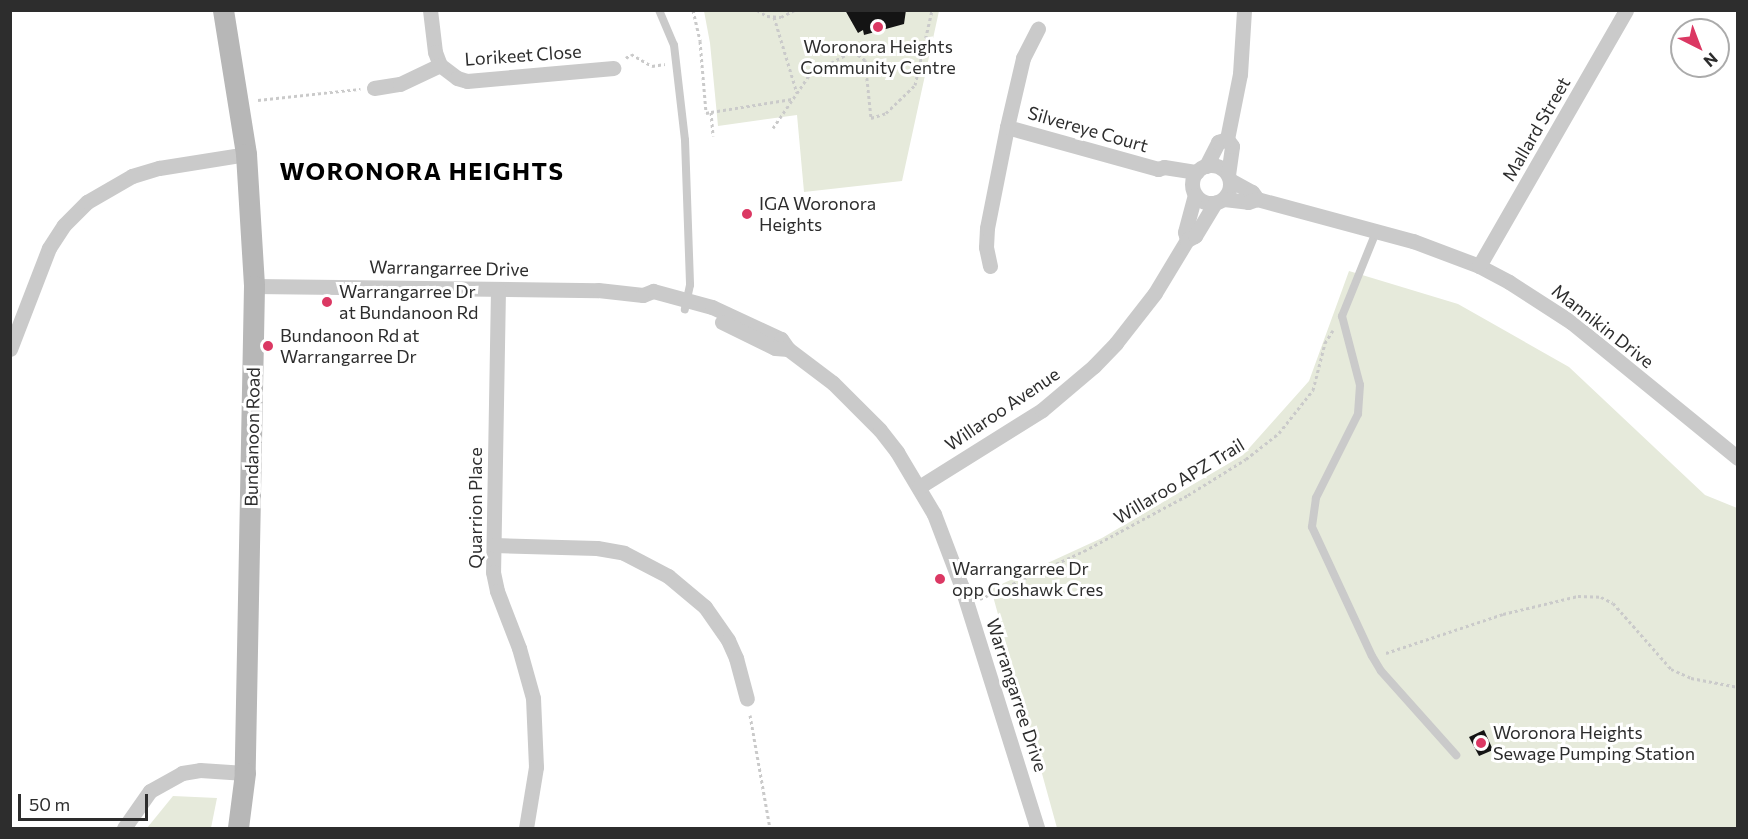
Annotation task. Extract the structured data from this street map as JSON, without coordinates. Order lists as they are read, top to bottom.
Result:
{
  "streets": {
    "street": [
      "Lorikeet Close",
      "Silvereye Court",
      "Mallard Street",
      "Warrangarree Drive",
      "Mannikin Drive",
      "Willaroo Avenue",
      "Bundanoon Road",
      "Quarrion Place"
    ],
    "path": ["Willaroo APZ Trail"]
  },
  "crossings": [
    ["Silvereye Court", "Mannikin Drive"],
    ["Silvereye Court", "Willaroo Avenue"],
    ["Mallard Street", "Mannikin Drive"],
    ["Warrangarree Drive", "Willaroo Avenue"],
    ["Warrangarree Drive", "Bundanoon Road"],
    ["Warrangarree Drive", "Willaroo APZ Trail"],
    ["Warrangarree Drive", "Quarrion Place"],
    ["Mannikin Drive", "Willaroo Avenue"]
  ],
  "districts": ["WORONORA HEIGHTS"],
  "places": [
    "Woronora Heights Community Centre",
    "IGA Woronora Heights",
    "Warrangarree Dr at Bundanoon Rd",
    "Bundanoon Rd at Warrangarree Dr",
    "Warrangarree Dr opp Goshawk Cres",
    "Woronora Heights Sewage Pumping Station"
  ],
  "scale_bar": "50 m",
  "north": "bottom right"
}
